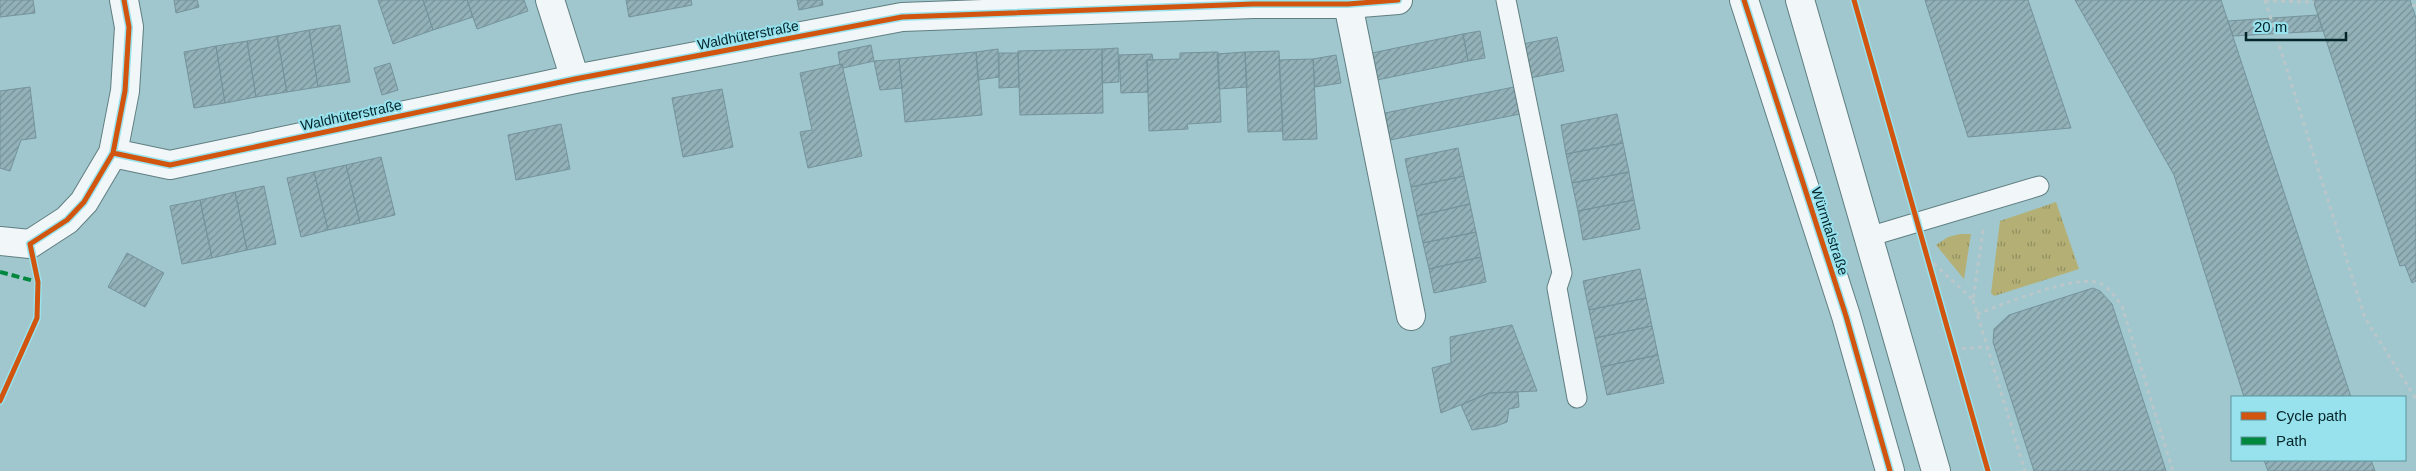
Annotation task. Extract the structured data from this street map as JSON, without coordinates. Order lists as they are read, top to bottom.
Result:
{
  "streets": {
    "street": ["Waldhüterstraße", "Würmtalstraße"]
  },
  "legend": ["Cycle path", "Path"],
  "scale_bar": "20 m"
}
